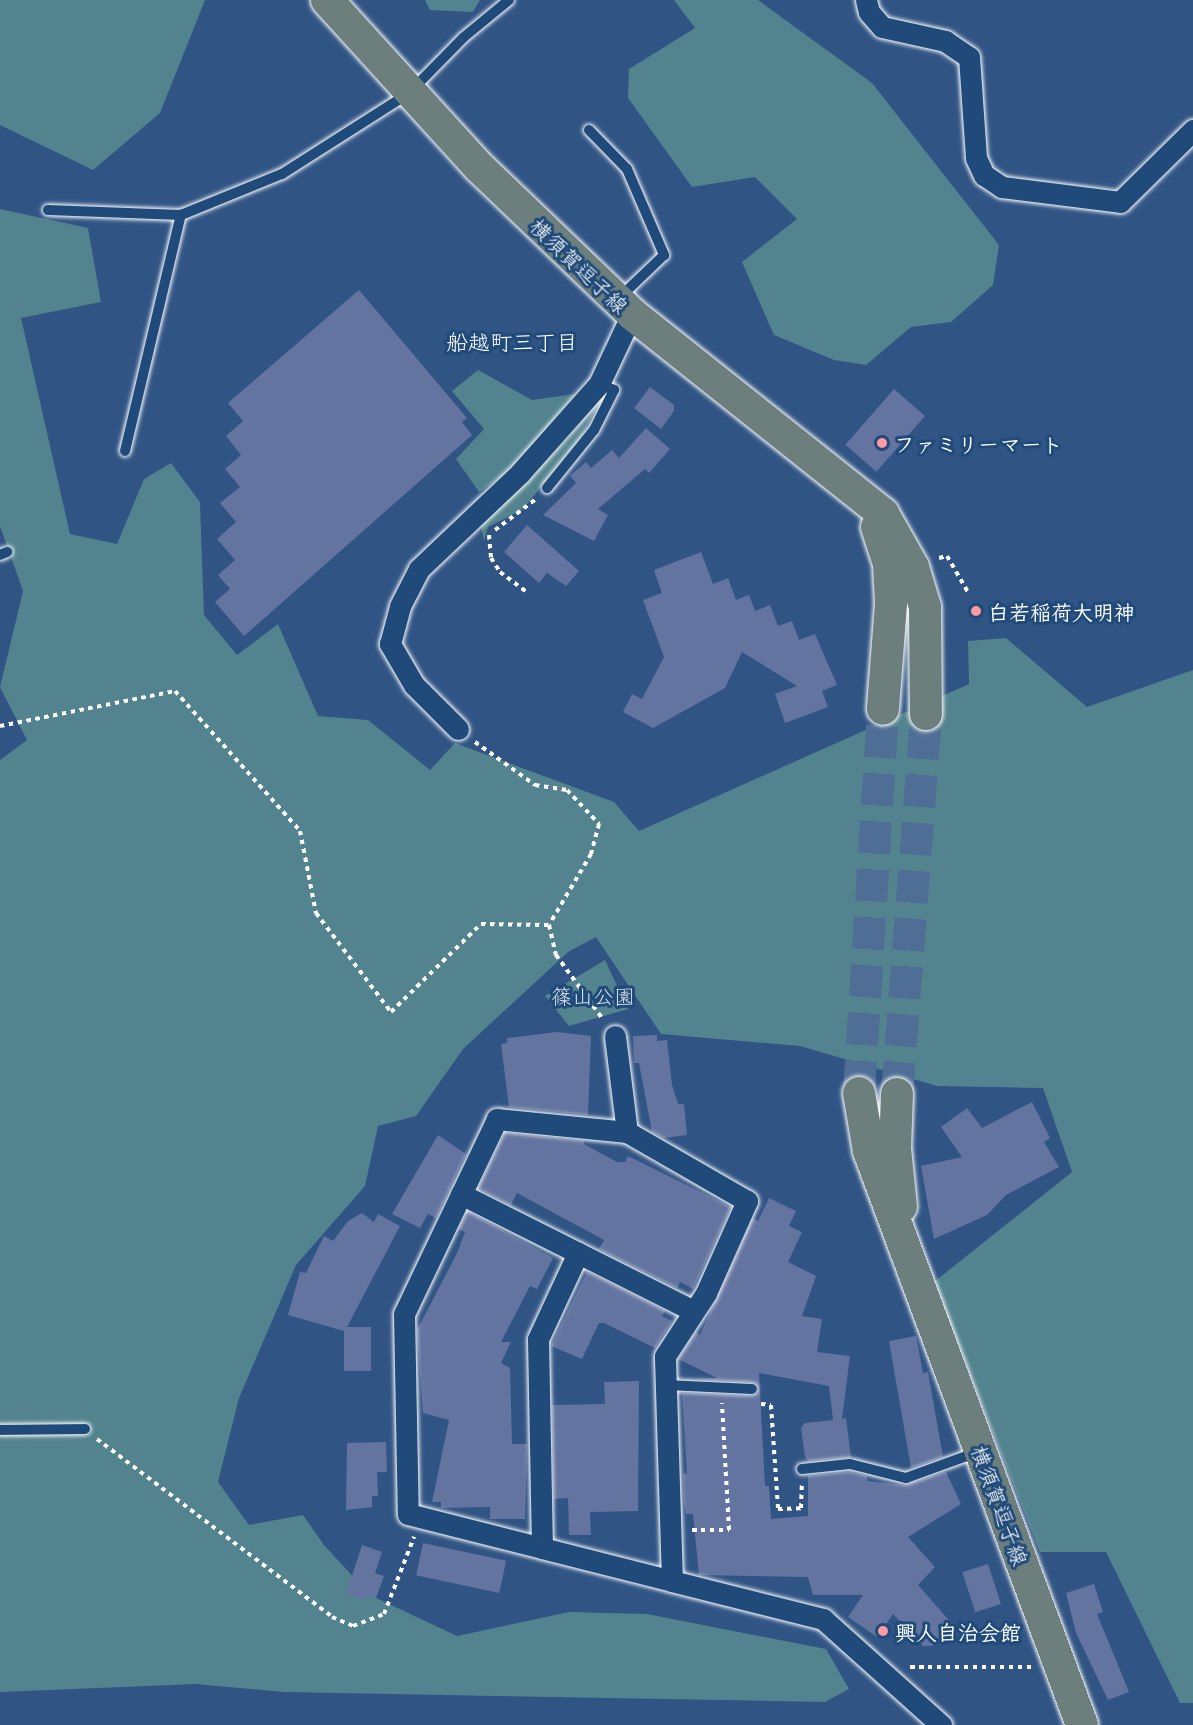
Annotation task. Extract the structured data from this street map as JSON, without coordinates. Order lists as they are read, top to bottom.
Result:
{
  "streets": {
    "main road": ["横須賀逗子線"]
  },
  "districts": ["船越町三丁目"],
  "parks": ["篠山公園"],
  "places": ["ファミリーマート", "白若稲荷大明神", "興人自治会館"]
}
